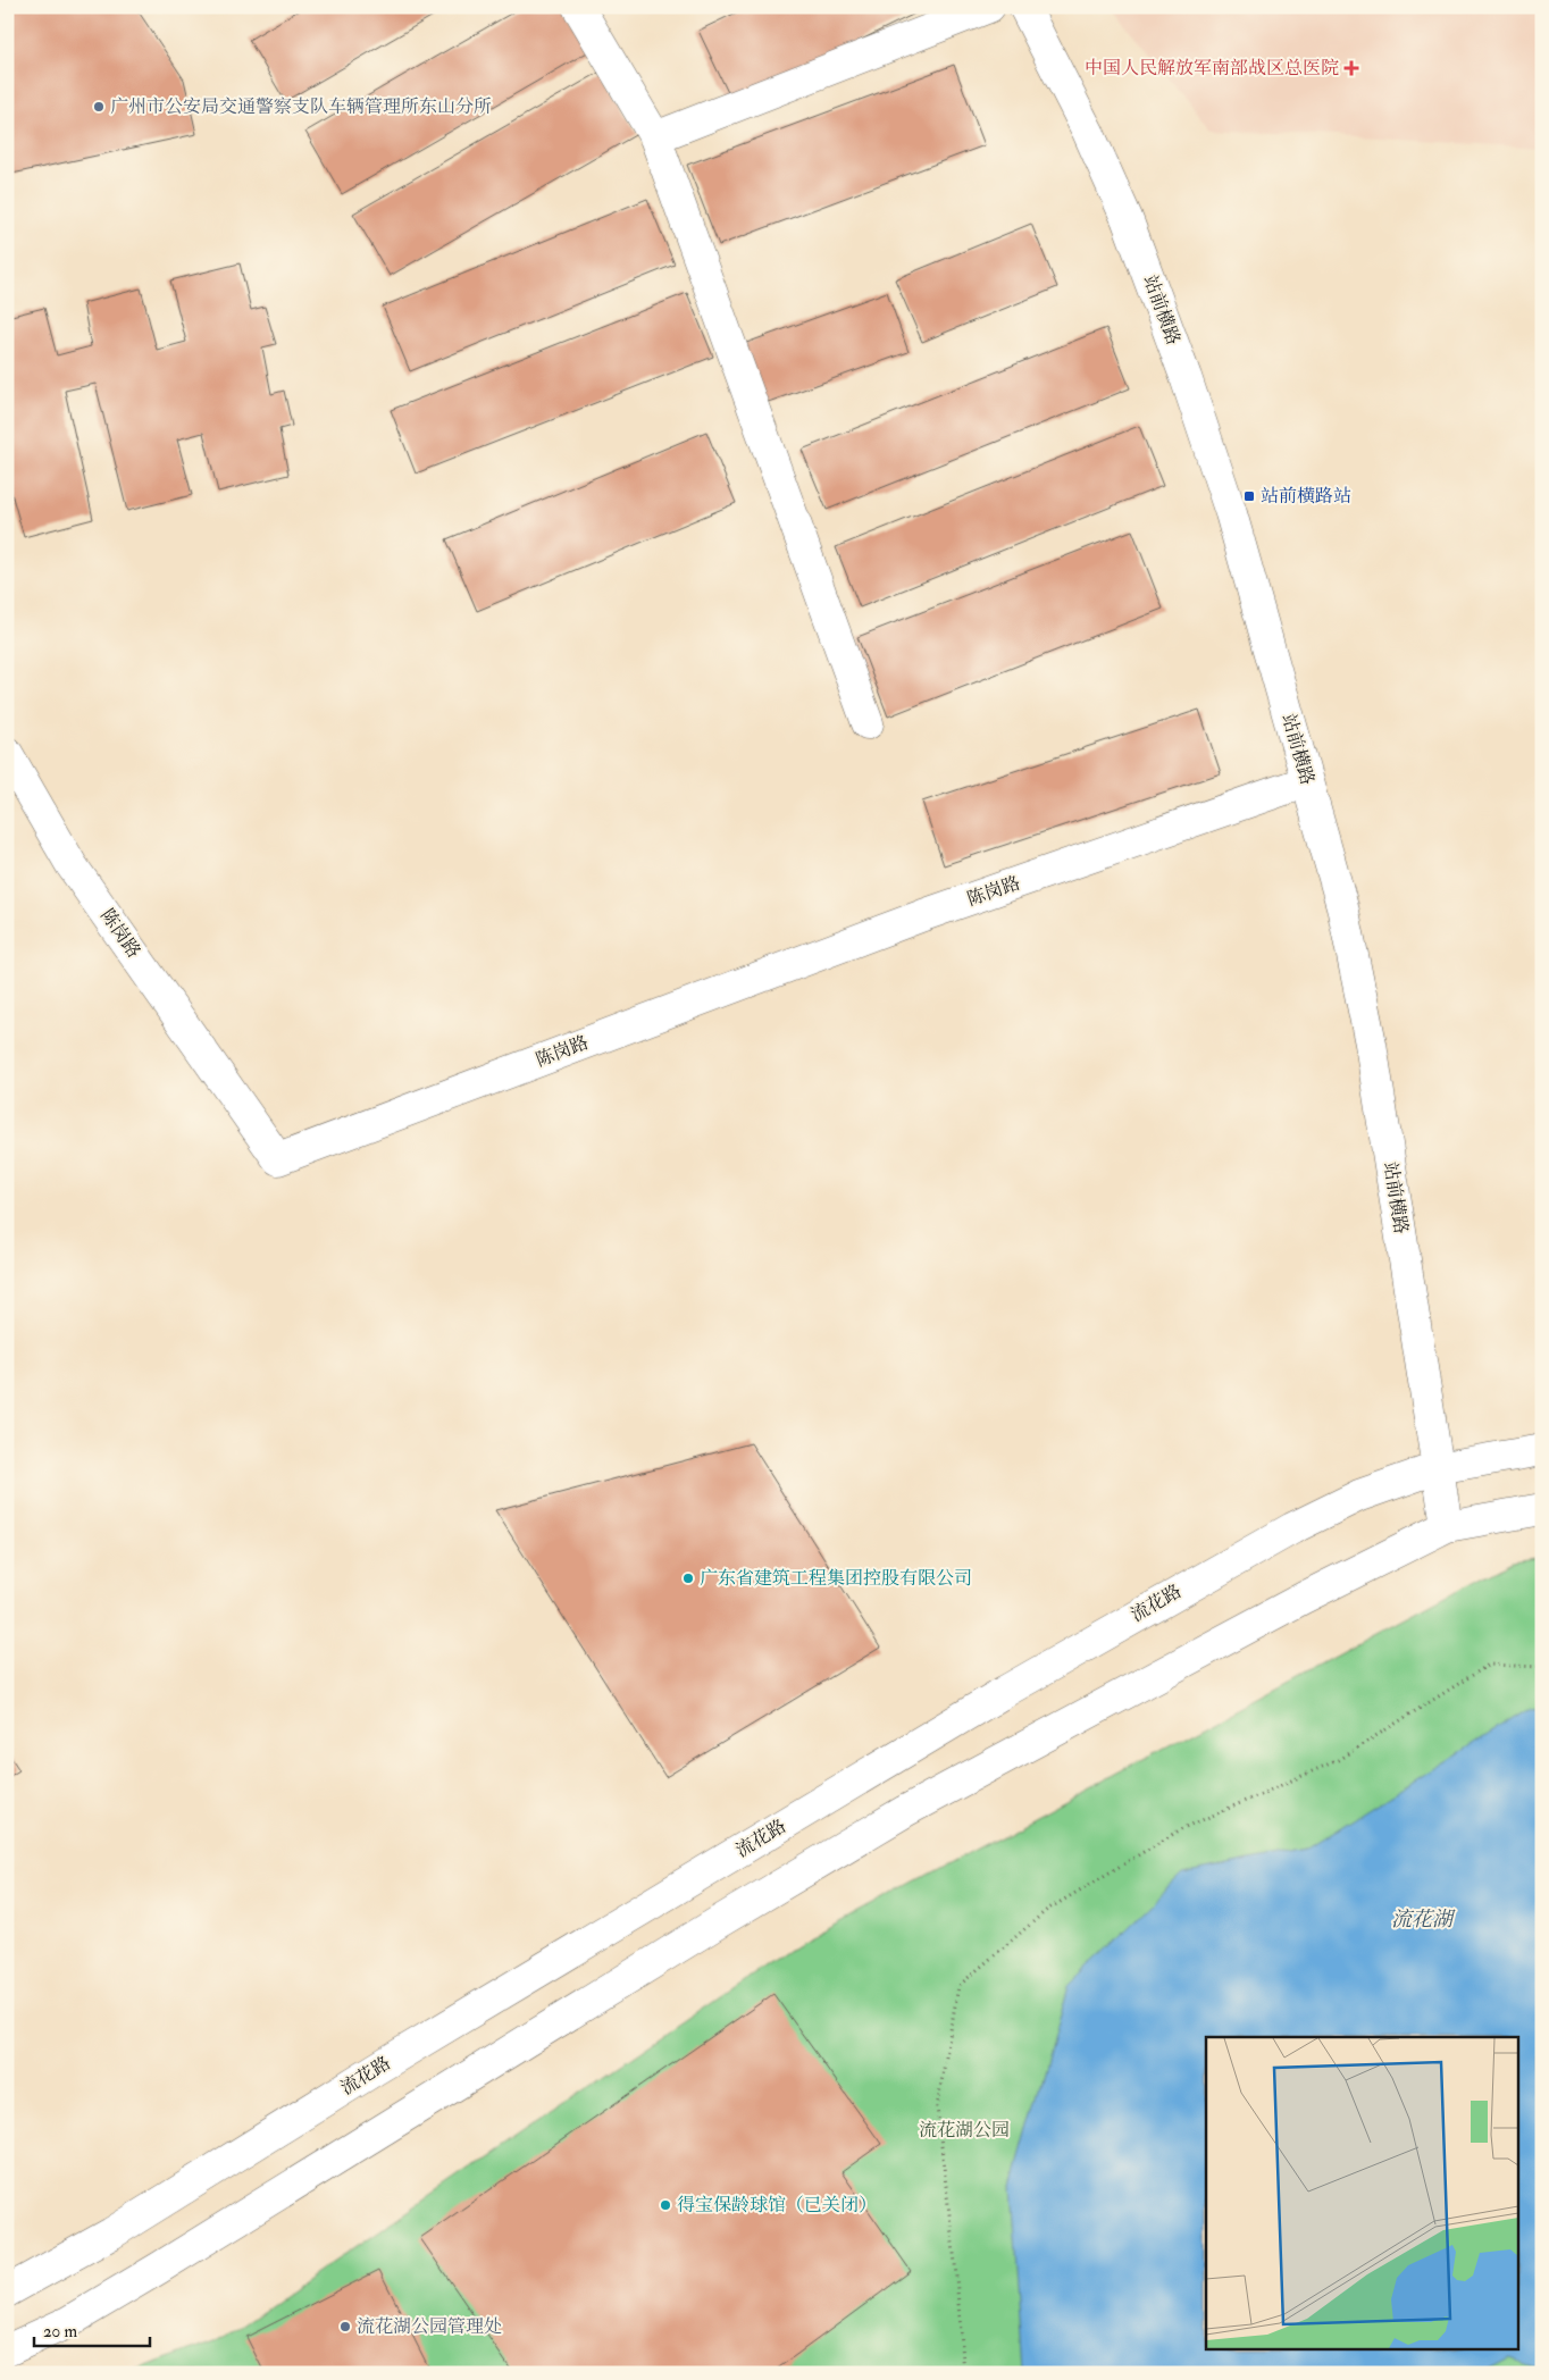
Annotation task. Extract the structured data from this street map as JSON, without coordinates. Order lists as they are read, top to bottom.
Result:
{
  "streets": {
    "street": ["站前横路", "陈岗路", "流花路"]
  },
  "crossings": [
    ["站前横路", "陈岗路"],
    ["站前横路", "流花路"]
  ],
  "water": ["流花湖"],
  "parks": ["流花湖公园"],
  "places": {
    "health": ["中国人民解放军南部战区总医院"],
    "other": [
      "广州市公安局交通警察支队车辆管理所东山分所",
      "广东省建筑工程集团控股有限公司",
      "得宝保龄球馆（已关闭）",
      "流花湖公园管理处"
    ],
    "transit": ["站前横路站"]
  },
  "scale_bar": "20 m"
}
